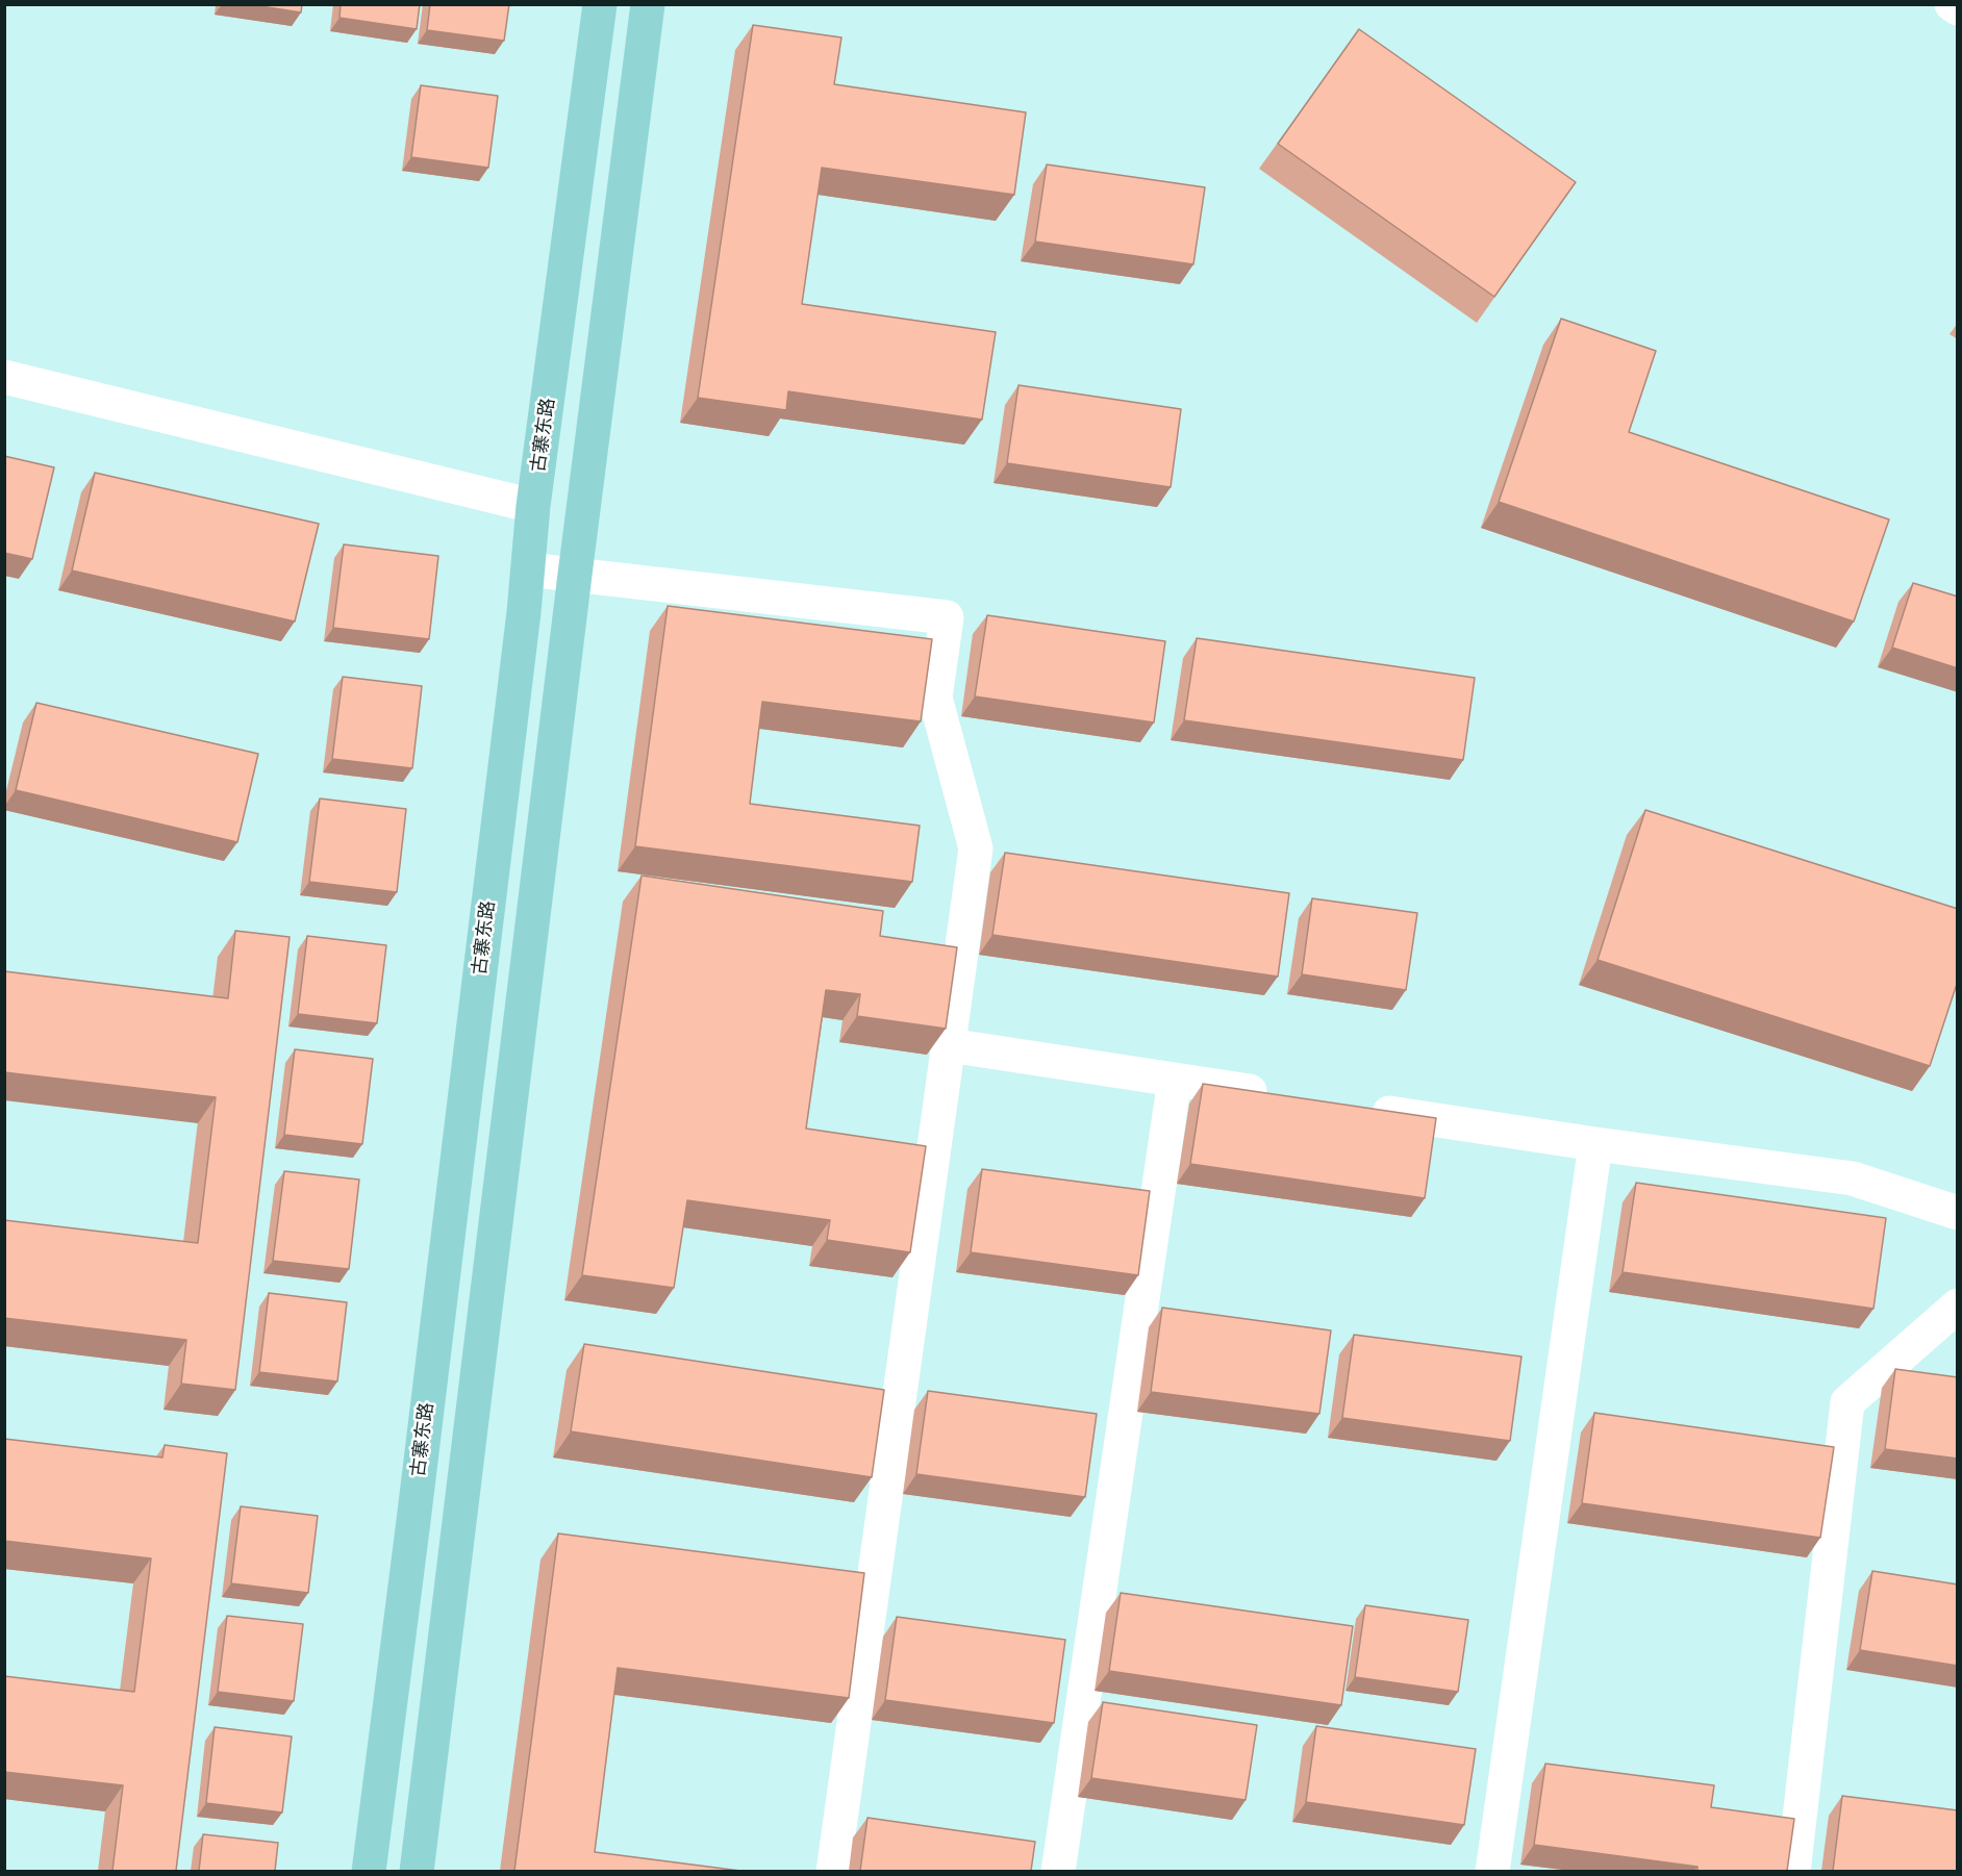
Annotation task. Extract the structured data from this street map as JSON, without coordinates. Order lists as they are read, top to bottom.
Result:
{
  "streets": {
    "main road": ["古寨东路"]
  }
}
